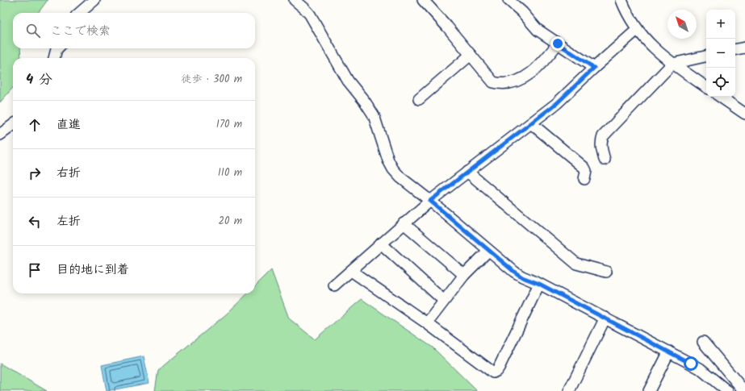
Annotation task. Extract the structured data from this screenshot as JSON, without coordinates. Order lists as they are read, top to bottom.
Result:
{
  "north": "top left",
  "page": {
    "map_buttons": ["+", "−"],
    "search": "ここで検索",
    "heading": ["4 分", "徒歩 · 300 m"],
    "list": [
      ["直進", "170 m"],
      ["右折", "110 m"],
      ["左折", "20 m"],
      "目的地に到着"
    ]
  }
}
